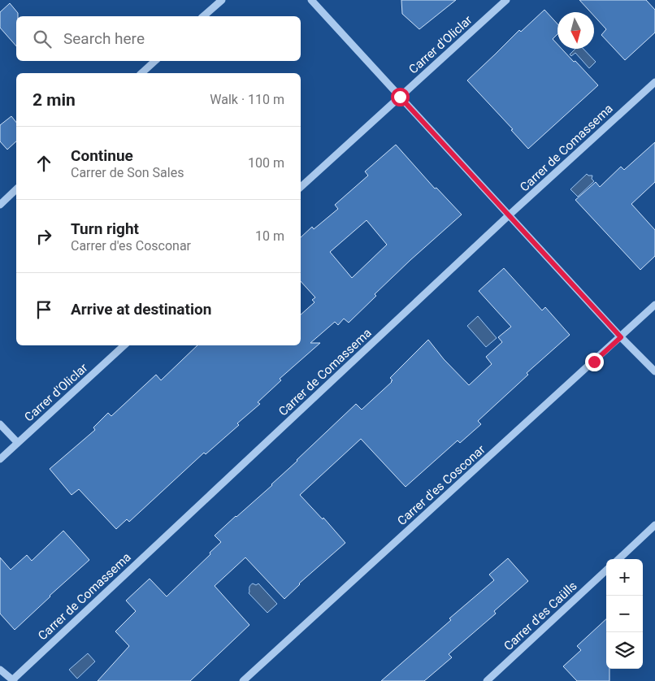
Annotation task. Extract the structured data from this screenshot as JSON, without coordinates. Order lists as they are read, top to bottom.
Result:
{
  "streets": {
    "street": [
      "Carrer d'Oliclar",
      "Carrer de Comassema",
      "Carrer d'es Cosconar",
      "Carrer d'es Caülls"
    ]
  },
  "north": "bottom",
  "page": {
    "search": "Search here",
    "heading": ["2 min", "Walk · 110 m"],
    "list": [
      ["Continue", "Carrer de Son Sales", "100 m"],
      ["Turn right", "Carrer d'es Cosconar", "10 m"],
      "Arrive at destination"
    ],
    "map_buttons": ["+", "−"]
  }
}
